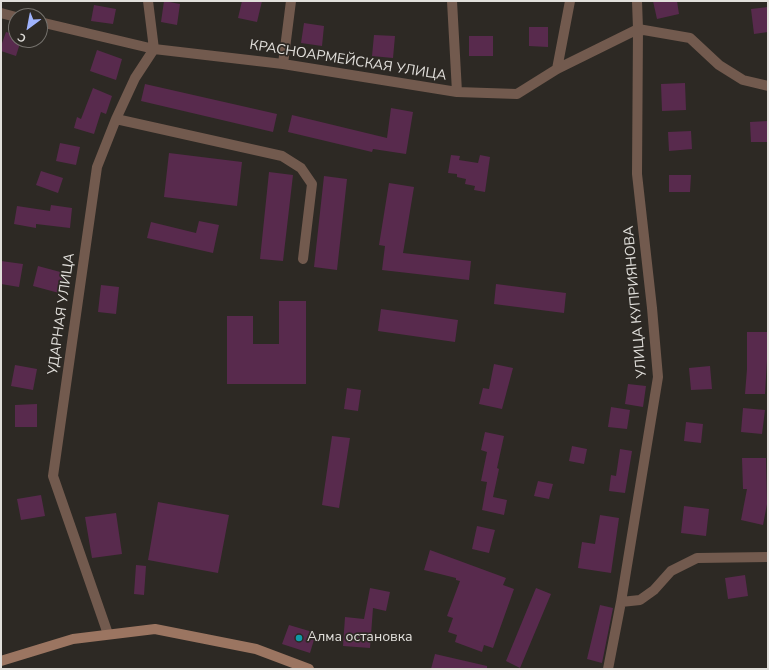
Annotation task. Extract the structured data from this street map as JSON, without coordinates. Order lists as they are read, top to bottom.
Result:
{
  "streets": {
    "street": ["КРАСНОАРМЕЙСКАЯ УЛИЦА", "УЛИЦА КУПРИЯНОВА", "УДАРНАЯ УЛИЦА"]
  },
  "crossings": [
    ["КРАСНОАРМЕЙСКАЯ УЛИЦА", "УЛИЦА КУПРИЯНОВА"],
    ["КРАСНОАРМЕЙСКАЯ УЛИЦА", "УДАРНАЯ УЛИЦА"]
  ],
  "places": ["Алма остановка"],
  "north": "bottom left"
}
